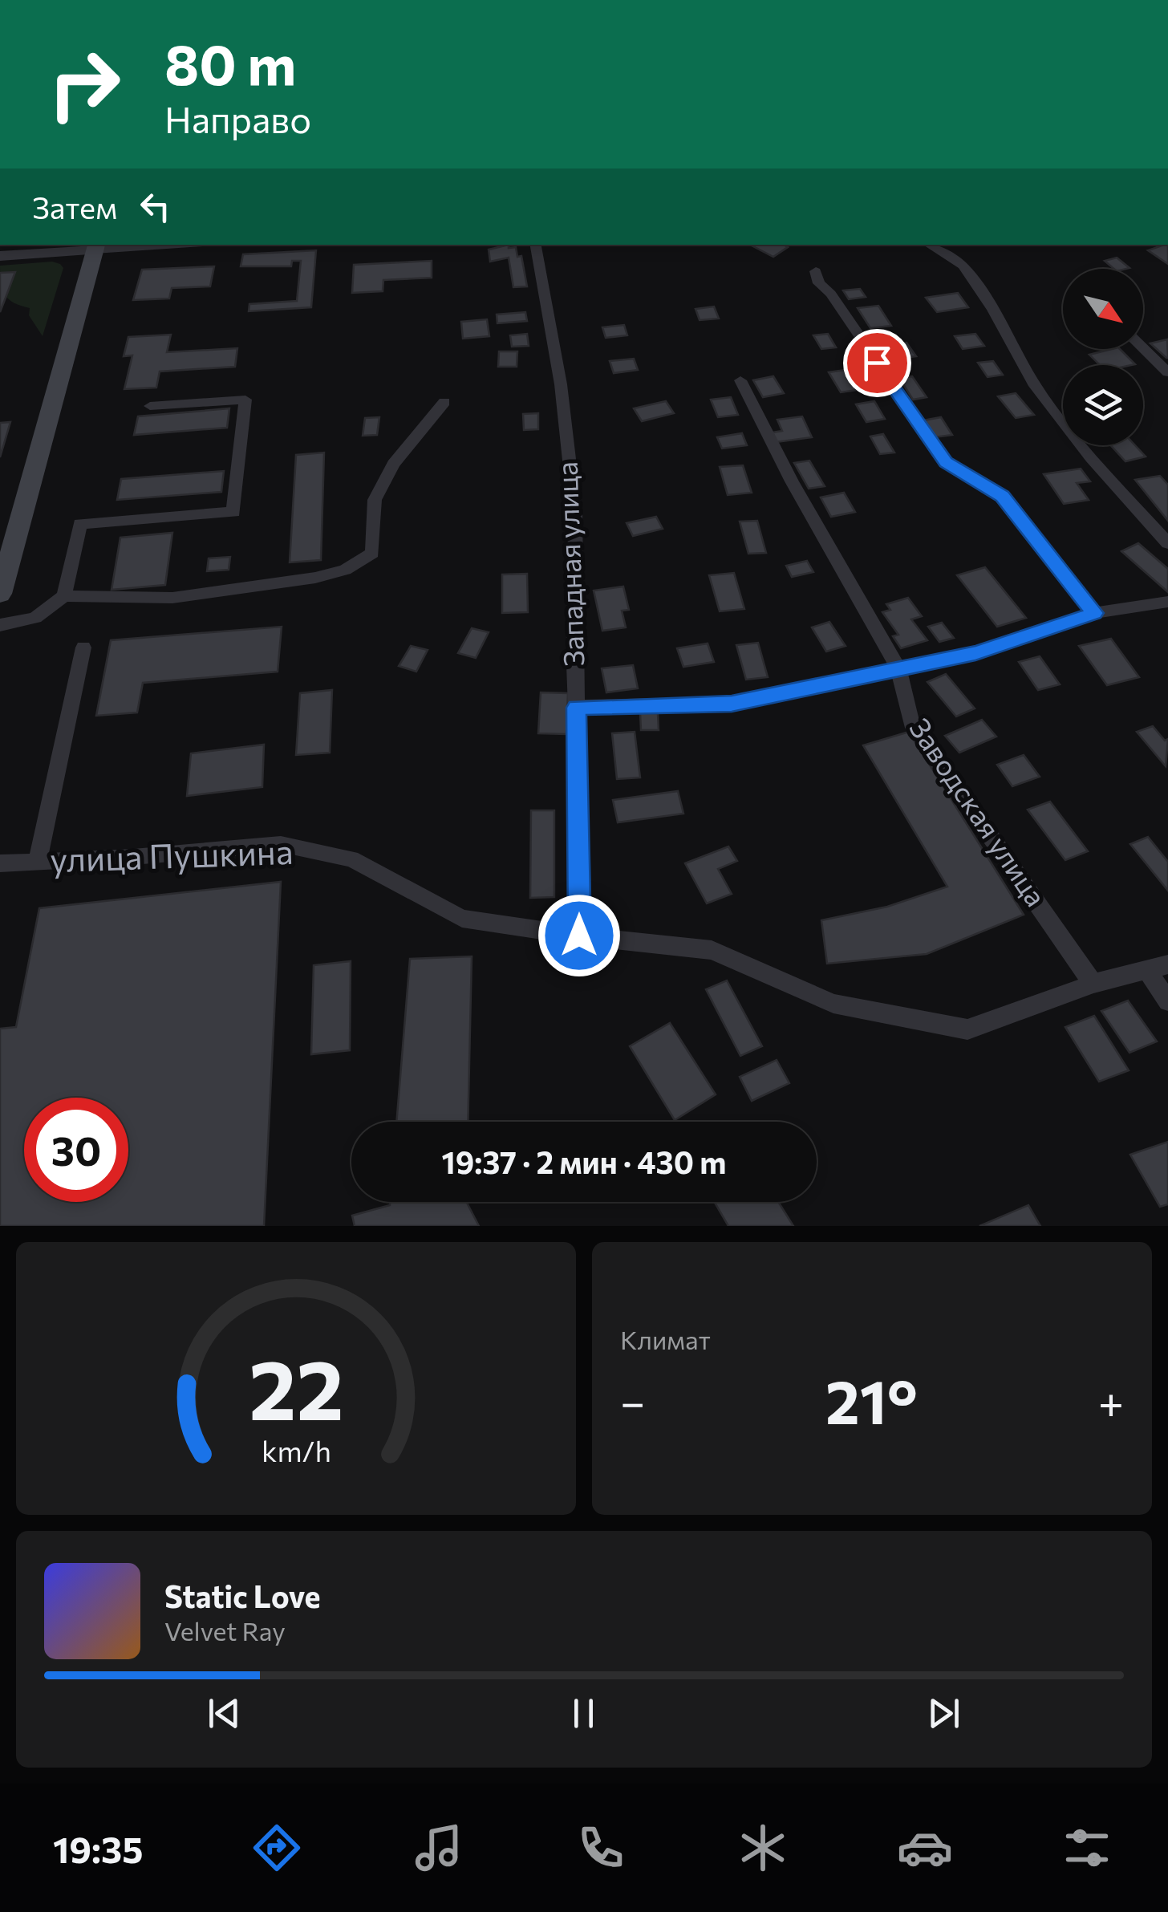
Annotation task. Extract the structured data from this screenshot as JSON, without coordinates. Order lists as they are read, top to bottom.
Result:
{
  "streets": {
    "street": ["Западная улица", "Заводская улица", "улица Пушкина"]
  },
  "crossings": [
    ["Западная улица", "улица Пушкина"],
    ["Заводская улица", "улица Пушкина"]
  ],
  "north": "bottom right",
  "page": {
    "turn": ["80 m", "Направо"],
    "then": "Затем",
    "limit": "30",
    "trip": "19:37 · 2 мин · 430 m",
    "tile": "Климат",
    "heat": ["−", "21°", "+"],
    "song": ["Static Love", "Velvet Ray"],
    "tabs": "19:35",
    "gauge": ["22", "km/h"]
  }
}
